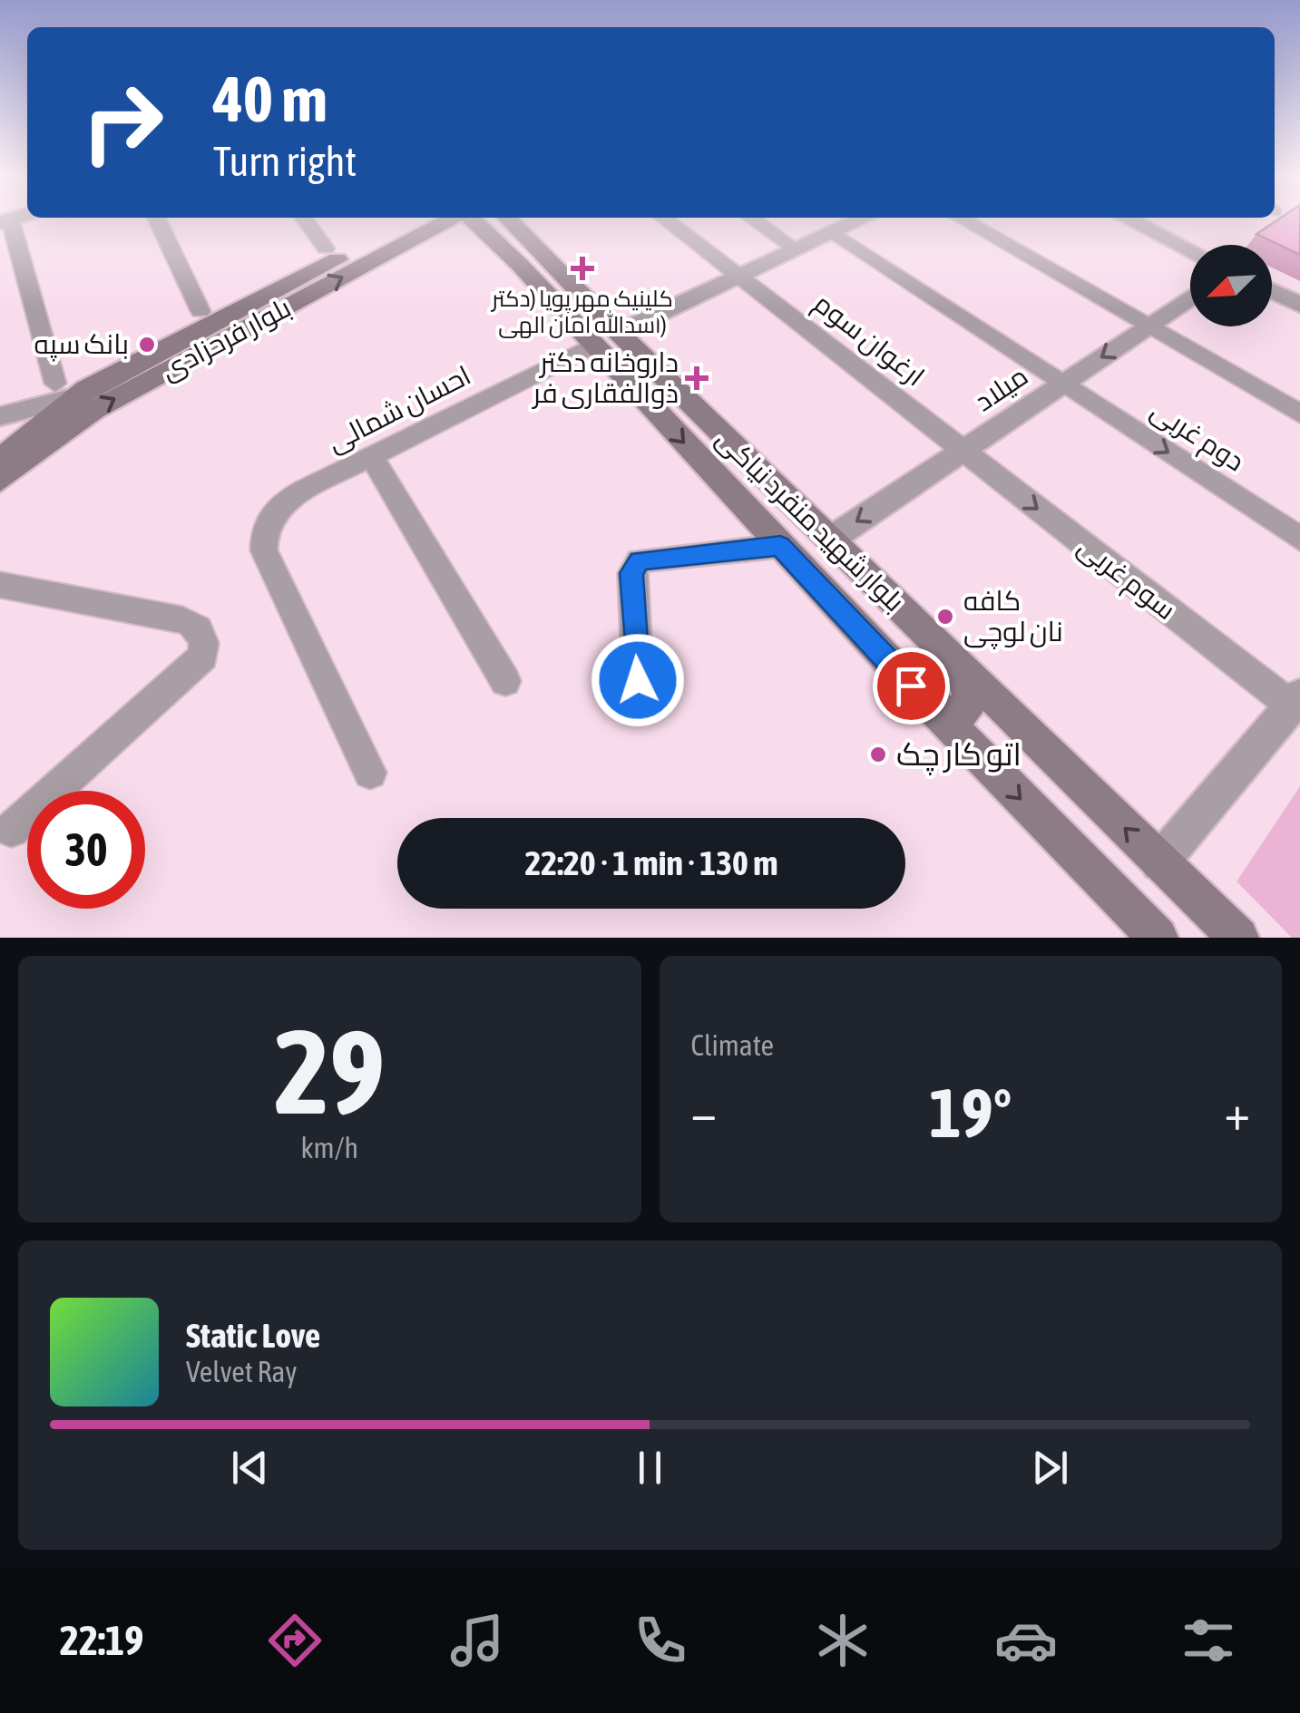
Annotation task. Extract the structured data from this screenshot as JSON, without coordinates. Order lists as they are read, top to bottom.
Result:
{
  "streets": {
    "main road": ["بلوار فرحزادی", "بلوار شهید منفرد نیاکی"],
    "street": [
      "ارغوان سوم",
      "میلاد",
      "احسان شمالی",
      "دوم غربی",
      "سوم غربی"
    ]
  },
  "crossings": [
    ["ارغوان سوم", "میلاد"],
    ["ارغوان سوم", "سوم غربی"],
    ["میلاد", "دوم غربی"],
    ["میلاد", "بلوار شهید منفرد نیاکی"],
    ["میلاد", "سوم غربی"],
    ["احسان شمالی", "بلوار شهید منفرد نیاکی"]
  ],
  "one_way": ["میلاد"],
  "places": {
    "health": ["کلینیک مهر پویا (دکتر اسدالله امان الهی)", "داروخانه دکتر ذوالفقاری فر"],
    "other": ["بانک سپه", "کافه نان لوچی", "اتو کار چک"]
  },
  "north": "bottom left",
  "page": {
    "turn": ["40 m", "Turn right"],
    "limit": "30",
    "trip": "22:20 · 1 min · 130 m",
    "tile": [
      ["29", "km/h"],
      "Climate"
    ],
    "heat": ["−", "19°", "+"],
    "song": ["Static Love", "Velvet Ray"],
    "tabs": "22:19"
  }
}
